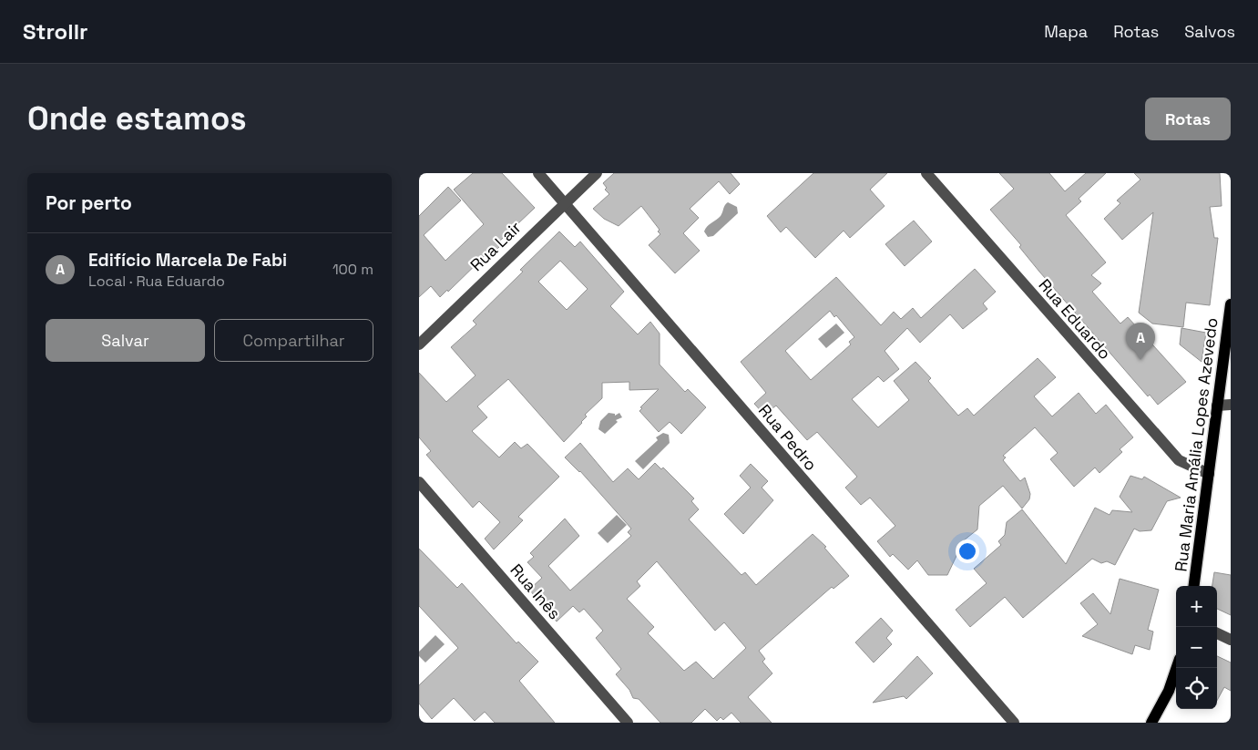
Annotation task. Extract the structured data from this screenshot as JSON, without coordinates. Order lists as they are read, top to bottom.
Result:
{
  "streets": {
    "main road": ["Rua Maria Amália Lopes Azevedo"],
    "street": [
      "Rua Lair",
      "Rua Eduardo",
      "Rua Pedro",
      "Rua Inês"
    ]
  },
  "crossings": [
    ["Rua Lair", "Rua Pedro"],
    ["Rua Eduardo", "Rua Maria Amália Lopes Azevedo"]
  ],
  "page": {
    "header": "Strollr",
    "nav": ["Mapa", "Rotas", "Salvos"],
    "buttons": [
      "Rotas",
      ["Salvar", "Compartilhar"]
    ],
    "title": "Onde estamos",
    "heading": "Por perto",
    "list": [
      {
        "mark": "A",
        "name": "Edifício Marcela De Fabi",
        "note": "Local · Rua Eduardo",
        "value": "100 m"
      }
    ],
    "pins": "A",
    "map_buttons": ["+", "−"]
  }
}
